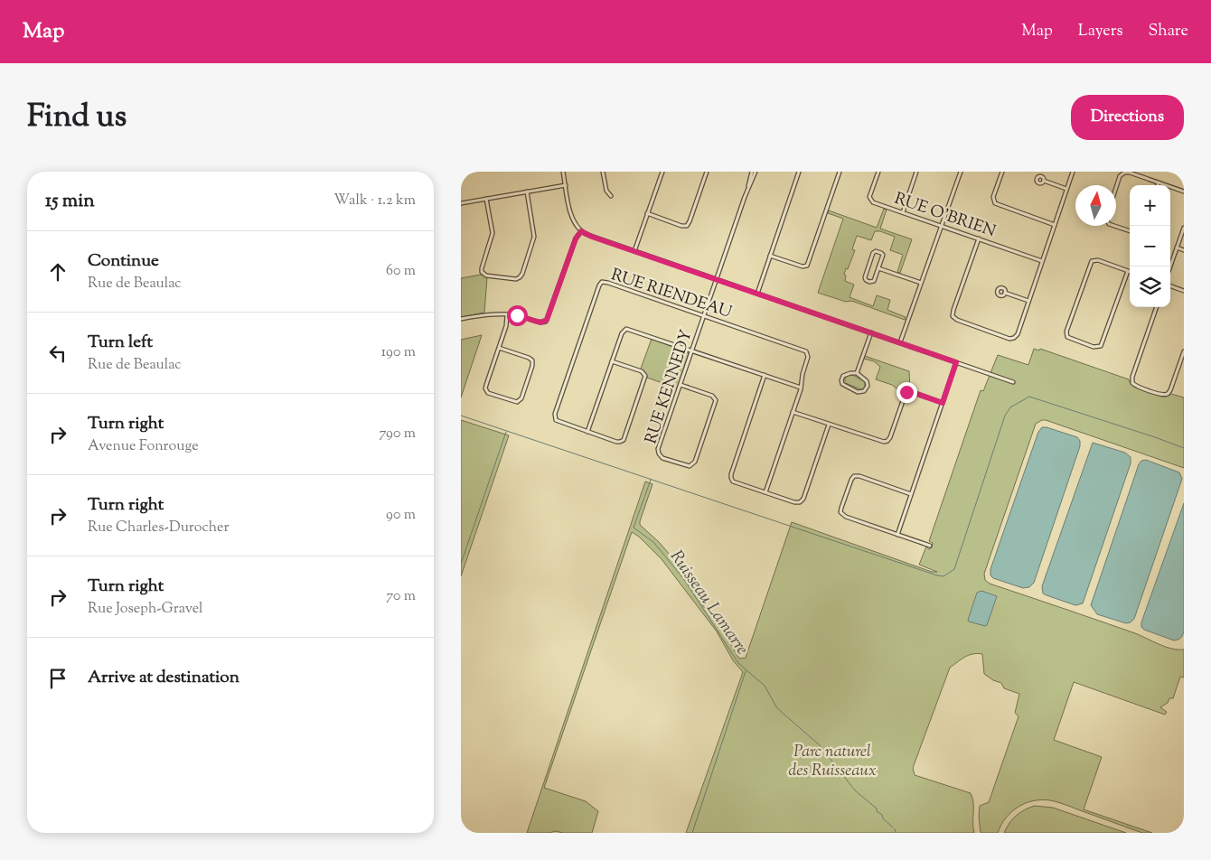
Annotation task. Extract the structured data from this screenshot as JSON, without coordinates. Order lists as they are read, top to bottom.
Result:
{
  "streets": {
    "street": ["RUE O'BRIEN", "RUE RIENDEAU", "RUE KENNEDY"]
  },
  "crossings": [
    ["RUE RIENDEAU", "RUE KENNEDY"]
  ],
  "water": ["Ruisseau Lamarre"],
  "parks": ["Parc naturel des Ruisseaux"],
  "north": "top",
  "page": {
    "header": "Map",
    "nav": ["Map", "Layers", "Share"],
    "title": "Find us",
    "buttons": "Directions",
    "heading": ["15 min", "Walk · 1.2 km"],
    "map_buttons": ["+", "−"],
    "list": [
      ["Continue", "Rue de Beaulac", "60 m"],
      ["Turn left", "Rue de Beaulac", "190 m"],
      ["Turn right", "Avenue Fonrouge", "790 m"],
      ["Turn right", "Rue Charles-Durocher", "90 m"],
      ["Turn right", "Rue Joseph-Gravel", "70 m"],
      "Arrive at destination"
    ]
  }
}
